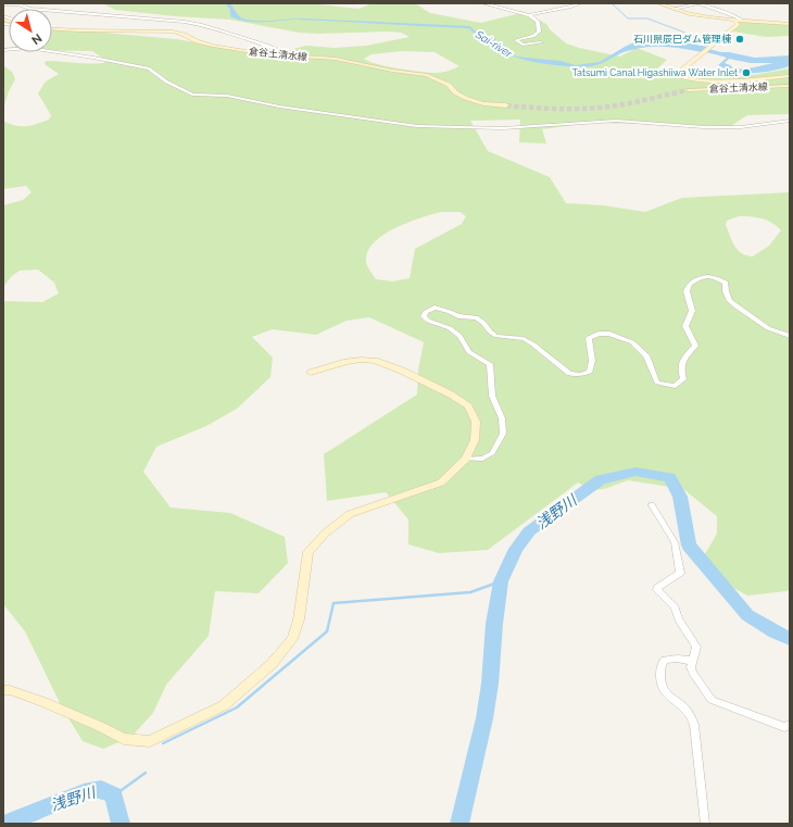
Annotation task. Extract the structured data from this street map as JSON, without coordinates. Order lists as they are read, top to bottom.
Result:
{
  "streets": {
    "street": ["倉谷土清水線"]
  },
  "water": ["Sai-river", "浅野川"],
  "places": ["石川県辰巳ダム管理棟", "Tatsumi Canal Higashiiwa Water Inlet"],
  "north": "bottom right"
}
